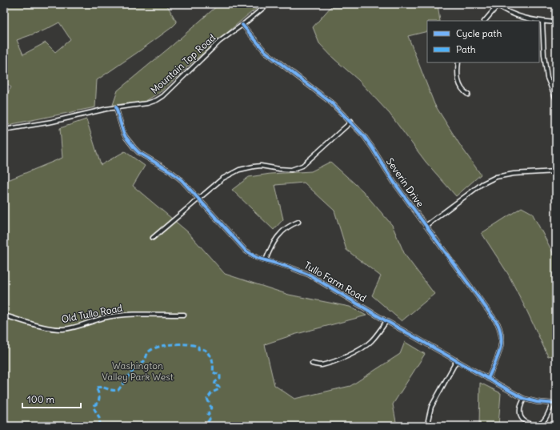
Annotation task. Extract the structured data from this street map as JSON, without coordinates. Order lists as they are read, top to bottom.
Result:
{
  "streets": {
    "street": [
      "Mountain Top Road",
      "Severin Drive",
      "Tullo Farm Road",
      "Old Tullo Road"
    ]
  },
  "crossings": [
    ["Mountain Top Road", "Severin Drive"],
    ["Mountain Top Road", "Tullo Farm Road"],
    ["Severin Drive", "Tullo Farm Road"]
  ],
  "parks": ["Washington Valley Park West"],
  "legend": ["Cycle path", "Path"],
  "scale_bar": "100 m"
}
